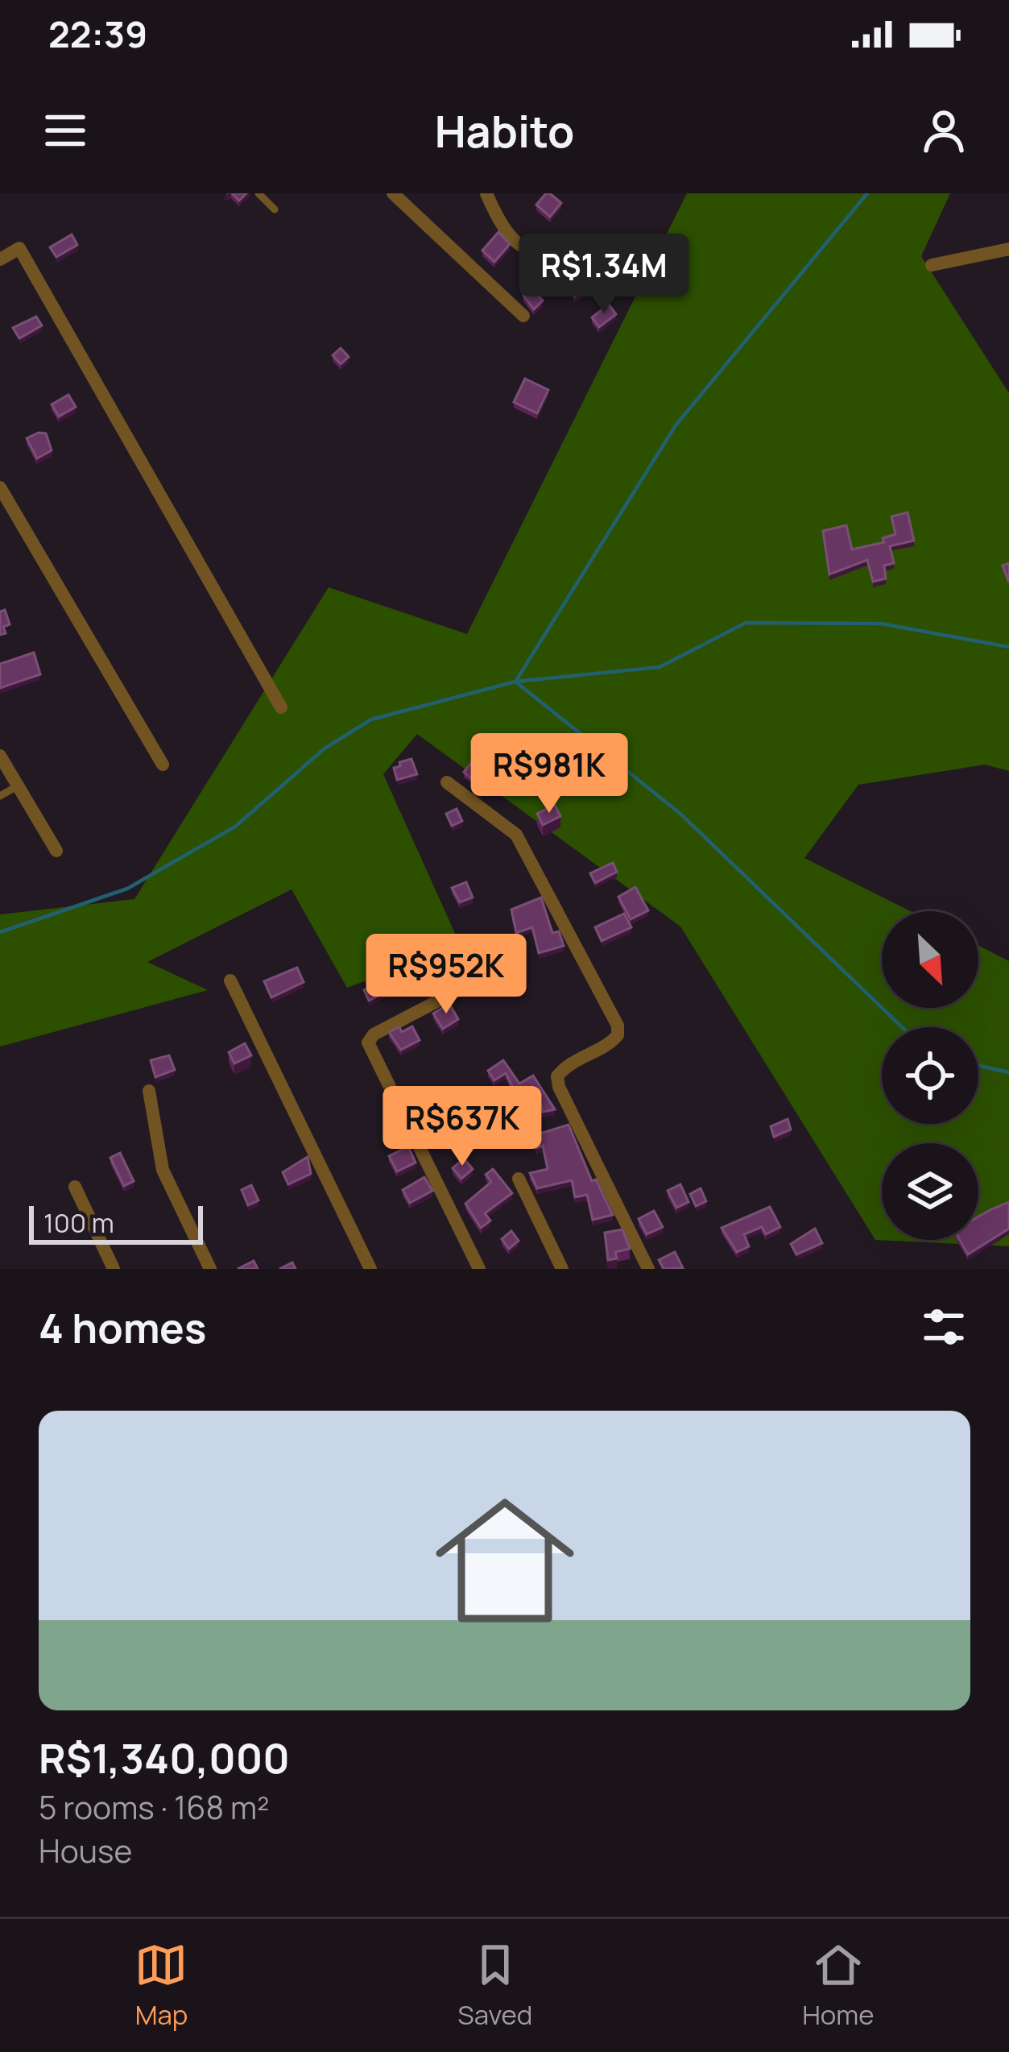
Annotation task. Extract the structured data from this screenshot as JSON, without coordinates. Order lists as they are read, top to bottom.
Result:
{
  "scale_bar": "100 m",
  "north": "bottom right",
  "page": {
    "status": "22:39",
    "header": "Habito",
    "price": [
      "R$1.34M",
      "R$981K",
      "R$952K",
      "R$637K"
    ],
    "scale": "100 m",
    "heading": "4 homes",
    "list": [
      {
        "name": "R$1,340,000",
        "note": "5 rooms · 168 m² · House"
      }
    ],
    "tabs": ["Map", "Saved", "Home"]
  }
}
